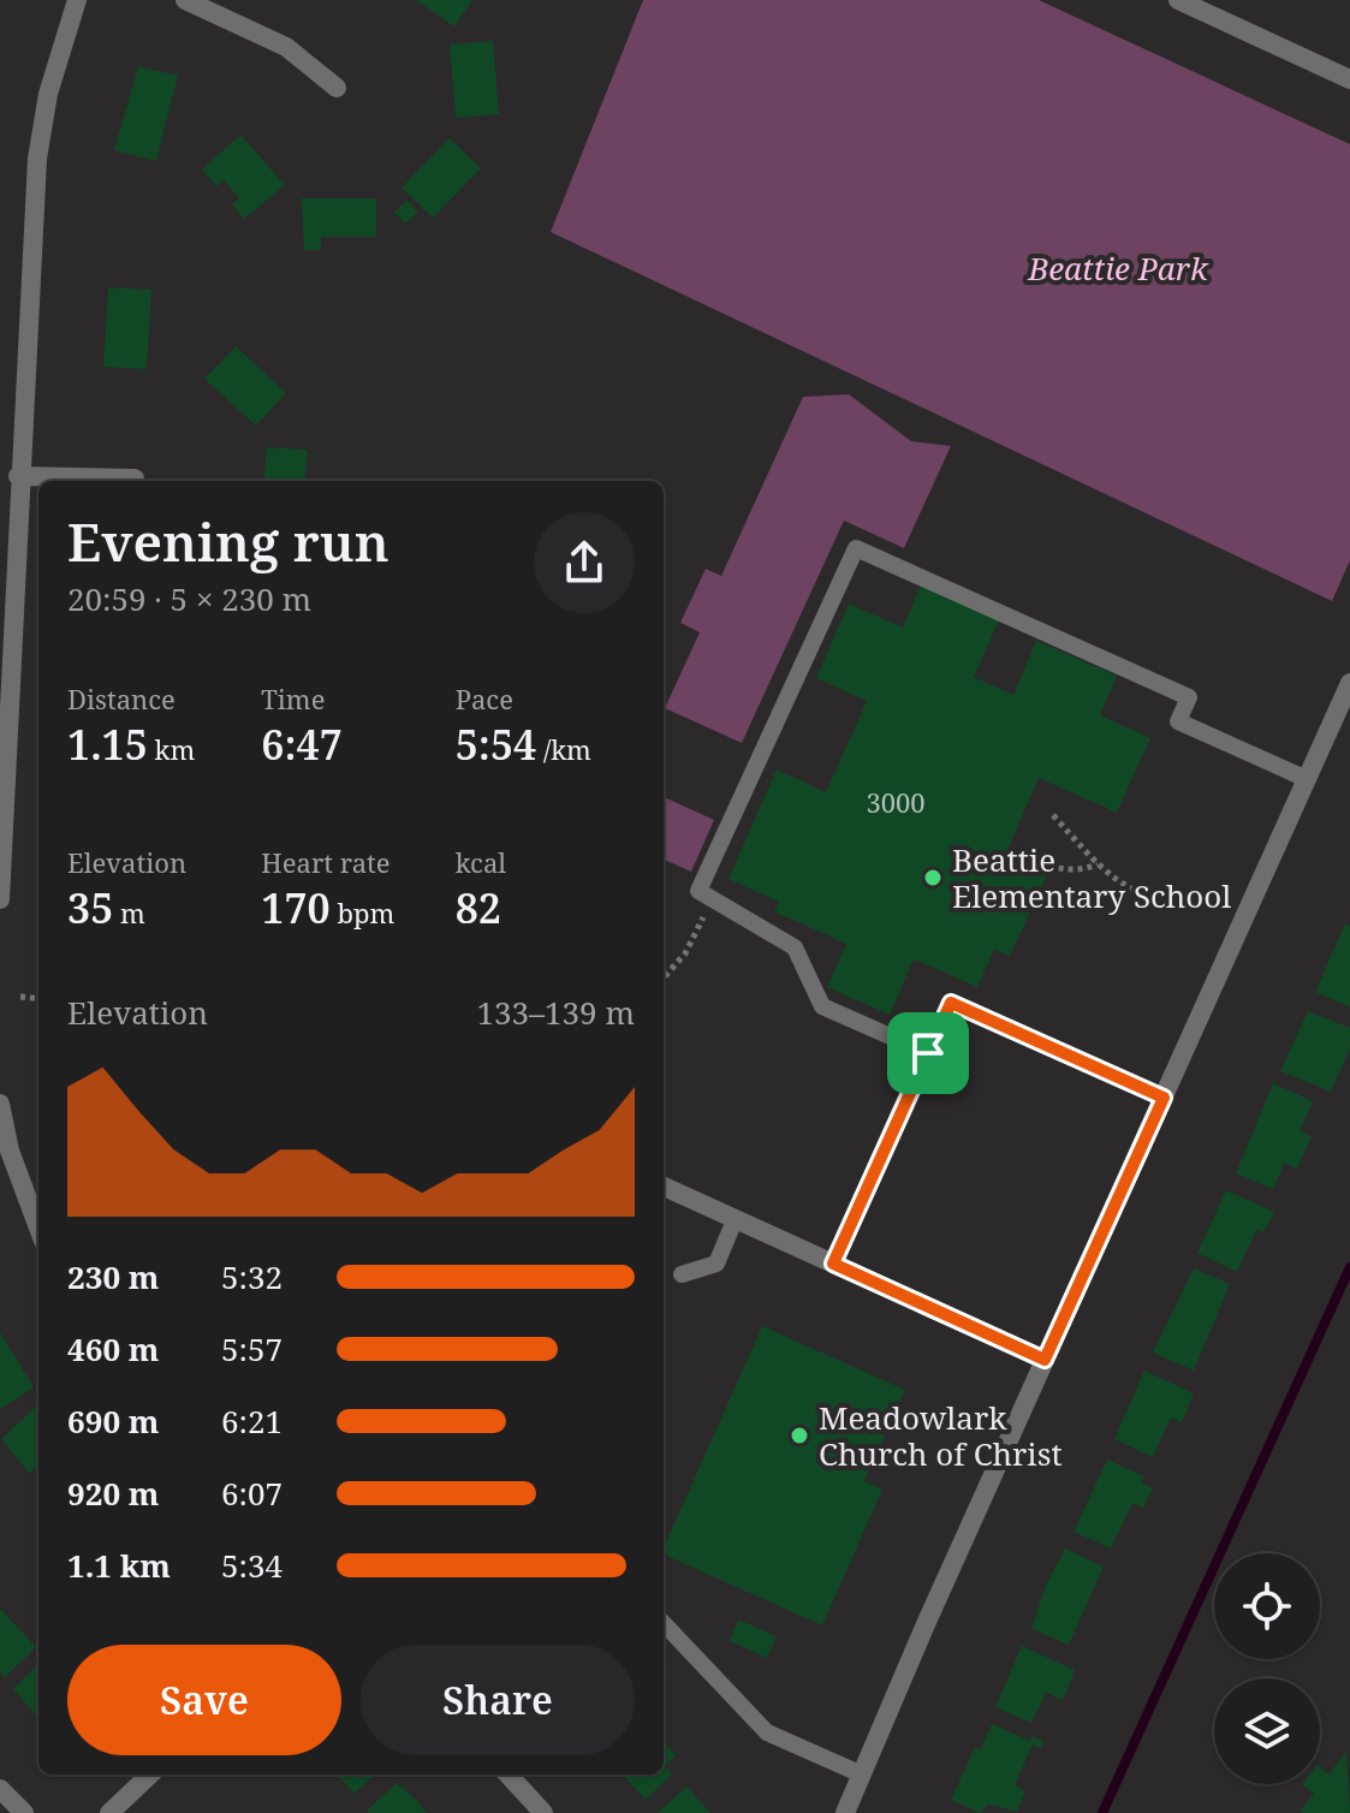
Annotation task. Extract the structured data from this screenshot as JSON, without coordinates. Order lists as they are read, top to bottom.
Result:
{
  "parks": ["Beattie Park"],
  "places": ["Beattie Elementary School", "Meadowlark Church of Christ"],
  "house_numbers": ["3000"],
  "page": {
    "heading": ["Evening run", "20:59 · 5 × 230 m"],
    "stats": [
      ["Distance", "1.15 km"],
      ["Time", "6:47"],
      ["Pace", "5:54 /km"],
      ["Elevation", "35 m"],
      ["Heart rate", "170 bpm"],
      ["kcal", "82"]
    ],
    "chart": ["Elevation", "133–139 m"],
    "list": [
      {
        "name": "230 m",
        "note": "5:32"
      },
      {
        "name": "460 m",
        "note": "5:57"
      },
      {
        "name": "690 m",
        "note": "6:21"
      },
      {
        "name": "920 m",
        "note": "6:07"
      },
      {
        "name": "1.1 km",
        "note": "5:34"
      }
    ],
    "buttons": ["Save", "Share"]
  }
}
